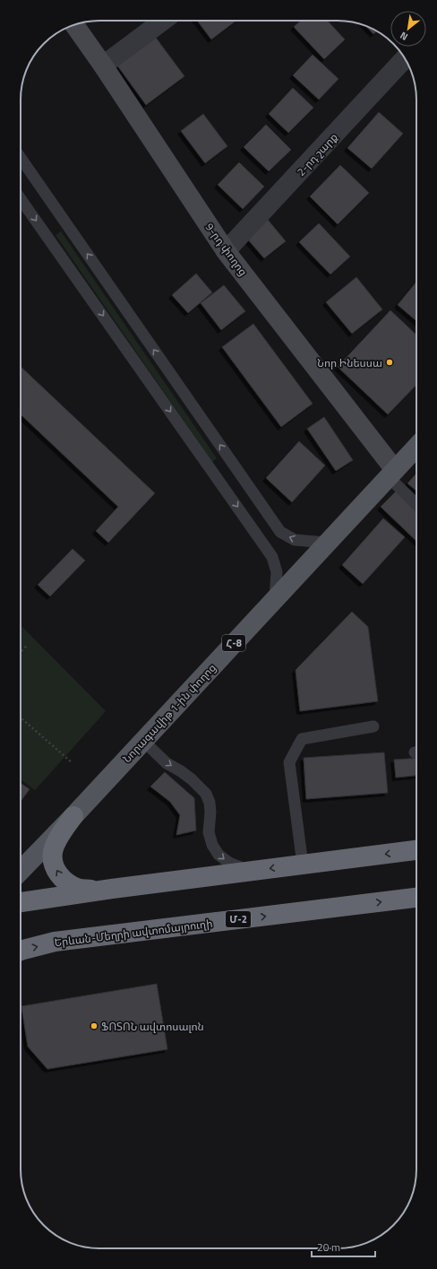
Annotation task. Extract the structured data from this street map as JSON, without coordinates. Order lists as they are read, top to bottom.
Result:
{
  "streets": {
    "highway": ["Մ-2", "Երևան-Մեղրի ավտոմայրուղի"],
    "main road": ["Հ-8", "Նորագավիթ 1-ին փողոց"],
    "street": ["2-րդ շարք", "9-րդ փողոց"]
  },
  "crossings": [
    ["2-րդ շարք", "9-րդ փողոց"],
    ["9-րդ փողոց", "Հ-8"],
    ["9-րդ փողոց", "Նորագավիթ 1-ին փողոց"],
    ["Հ-8", "Նորագավիթ 1-ին փողոց"]
  ],
  "places": ["Նոր Ինեսսա", "ՖՈՏՈՆ ավտոսալոն"],
  "scale_bar": "20 m",
  "north": "bottom left"
}
